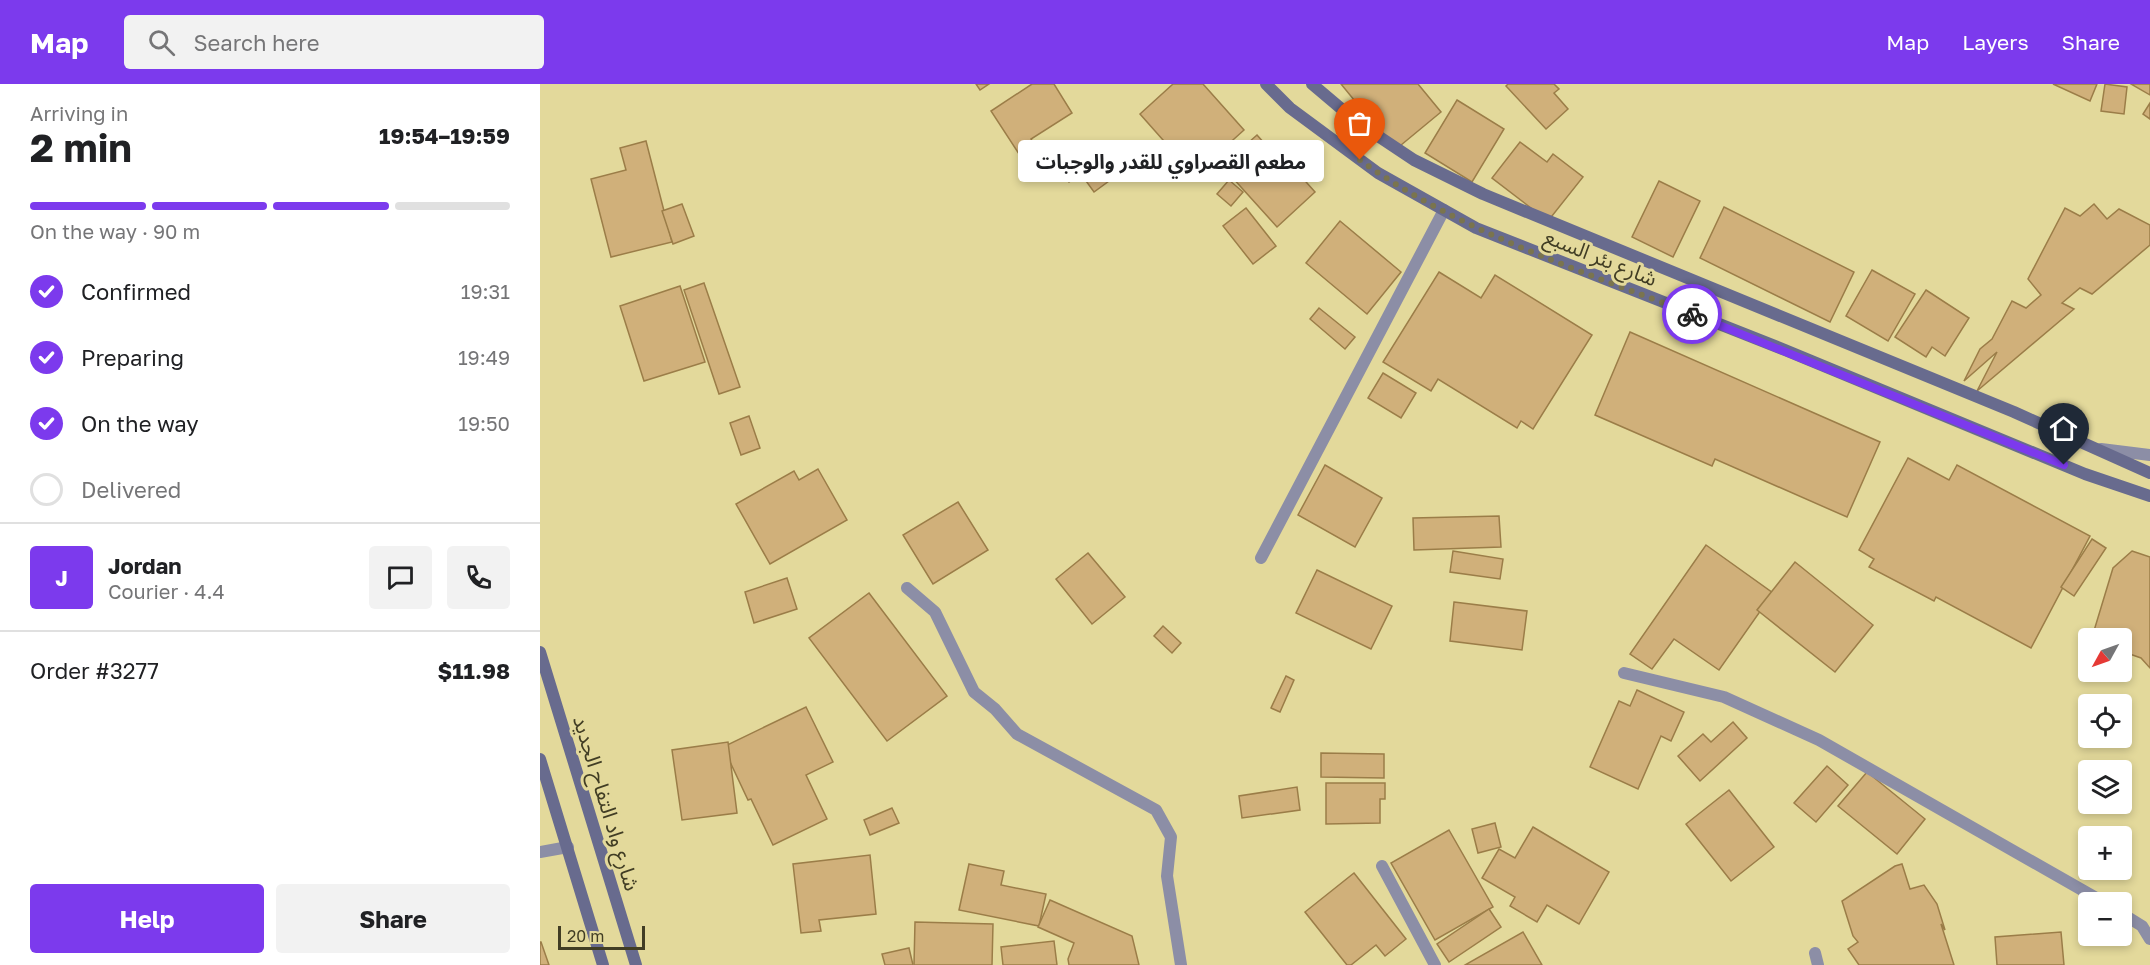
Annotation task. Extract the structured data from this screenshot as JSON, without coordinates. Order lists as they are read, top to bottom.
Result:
{
  "streets": {
    "street": ["شارع بئر السبع", "شارع واد التفاح الجديد"]
  },
  "places": ["مطعم القصراوي للقدر والوجبات"],
  "scale_bar": "20 m",
  "north": "bottom left",
  "page": {
    "header": "Map",
    "search": "Search here",
    "nav": ["Map", "Layers", "Share"],
    "heading": ["2 min", "Arriving in", "19:54–19:59"],
    "panel": [
      "Jordan",
      "Courier · 4.4",
      "Order #3277",
      "$11.98"
    ],
    "bubble": "مطعم القصراوي للقدر والوجبات",
    "bar": "On the way · 90 m",
    "list": [
      ["Confirmed", "19:31"],
      ["Preparing", "19:49"],
      ["On the way", "19:50"],
      "Delivered"
    ],
    "round": "J",
    "map_buttons": ["+", "−"],
    "buttons": ["Help", "Share"],
    "scale": "20 m"
  }
}
